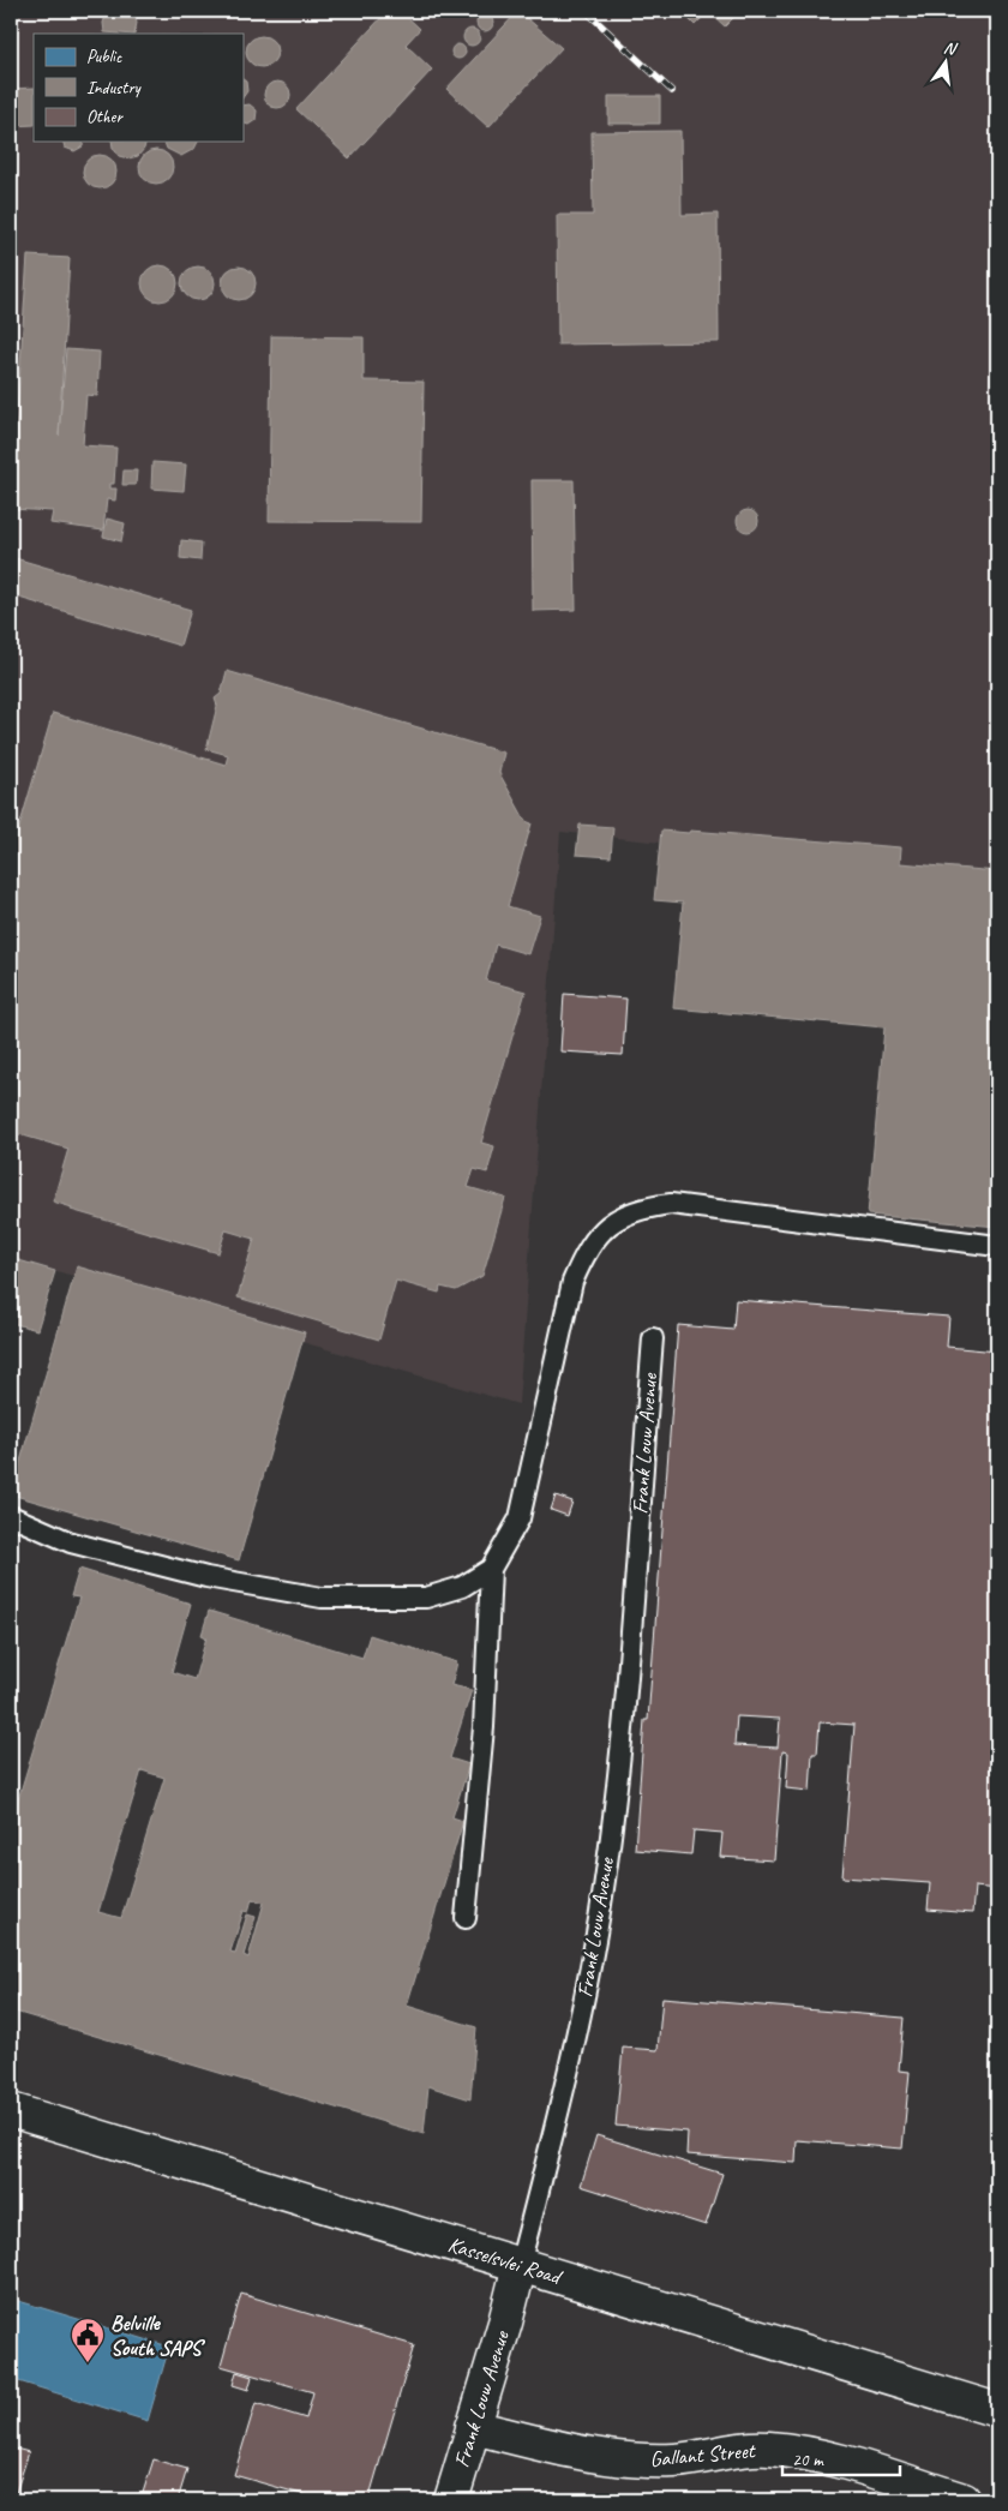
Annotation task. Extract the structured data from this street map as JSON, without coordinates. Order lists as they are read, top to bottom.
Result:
{
  "streets": {
    "street": ["Frank Louw Avenue", "Kasselsvlei Road", "Gallant Street"]
  },
  "crossings": [
    ["Frank Louw Avenue", "Kasselsvlei Road"],
    ["Frank Louw Avenue", "Gallant Street"]
  ],
  "places": {
    "public building": ["Belville South SAPS"]
  },
  "legend": ["Public", "Industry", "Other"],
  "scale_bar": "20 m",
  "north": "top"
}
